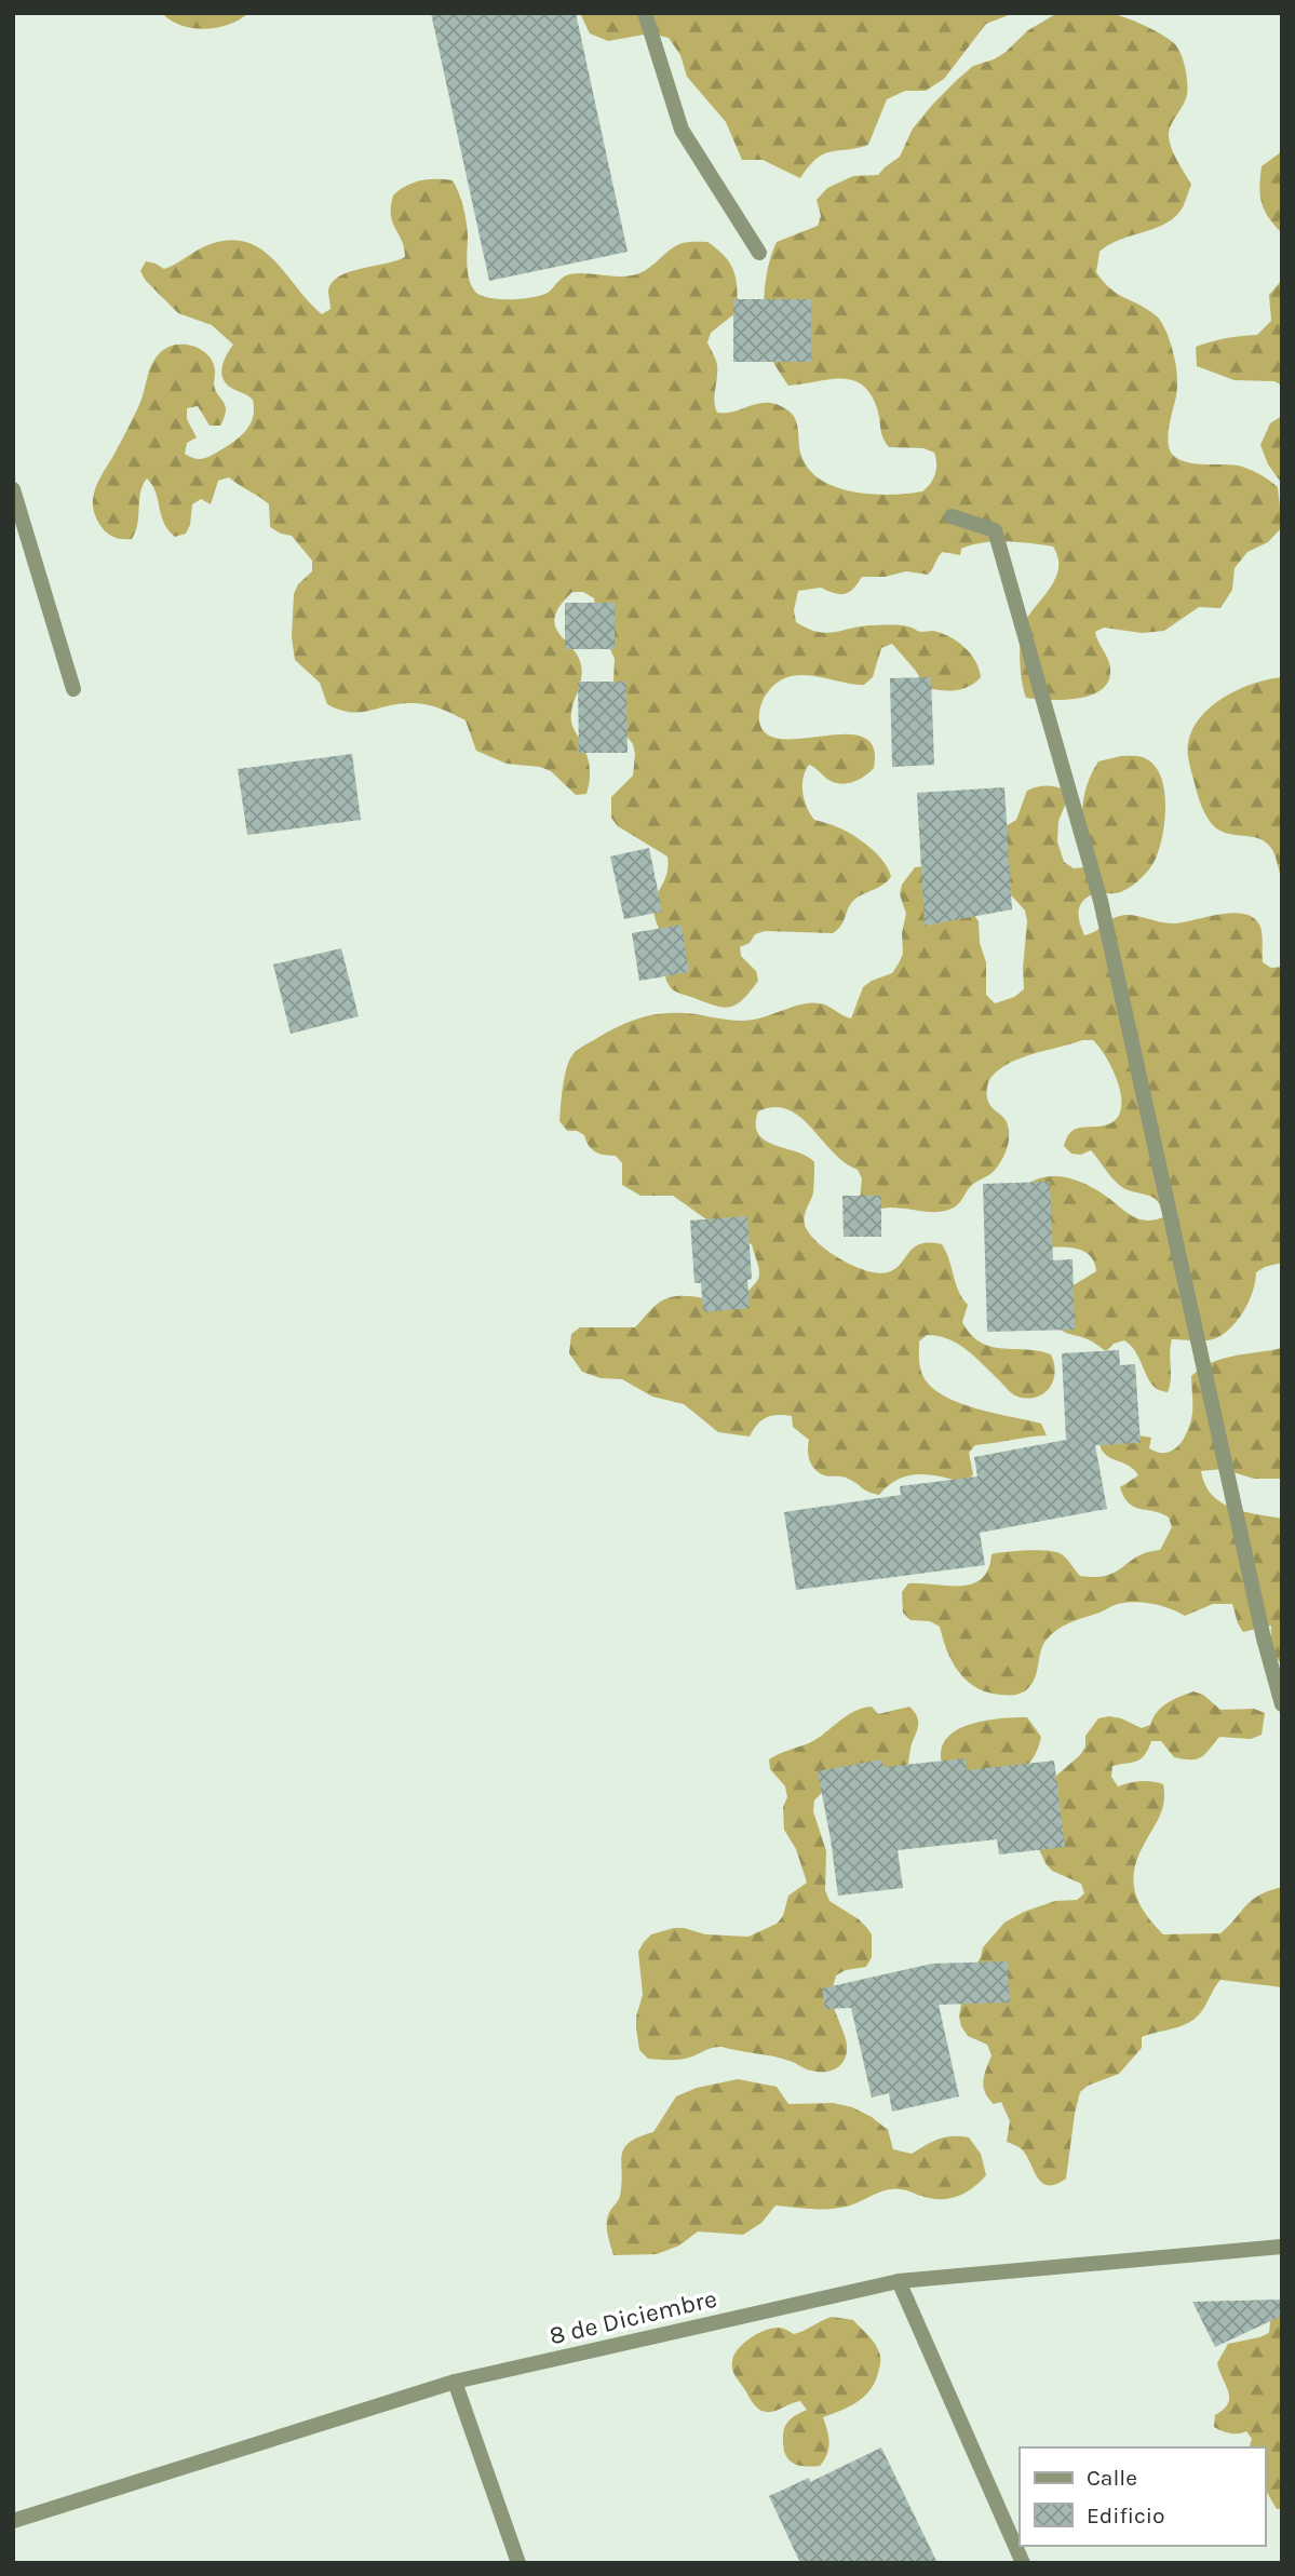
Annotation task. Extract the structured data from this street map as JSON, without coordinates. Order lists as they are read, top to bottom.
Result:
{
  "streets": {
    "street": ["8 de Diciembre"]
  },
  "legend": ["Calle", "Edificio"]
}
